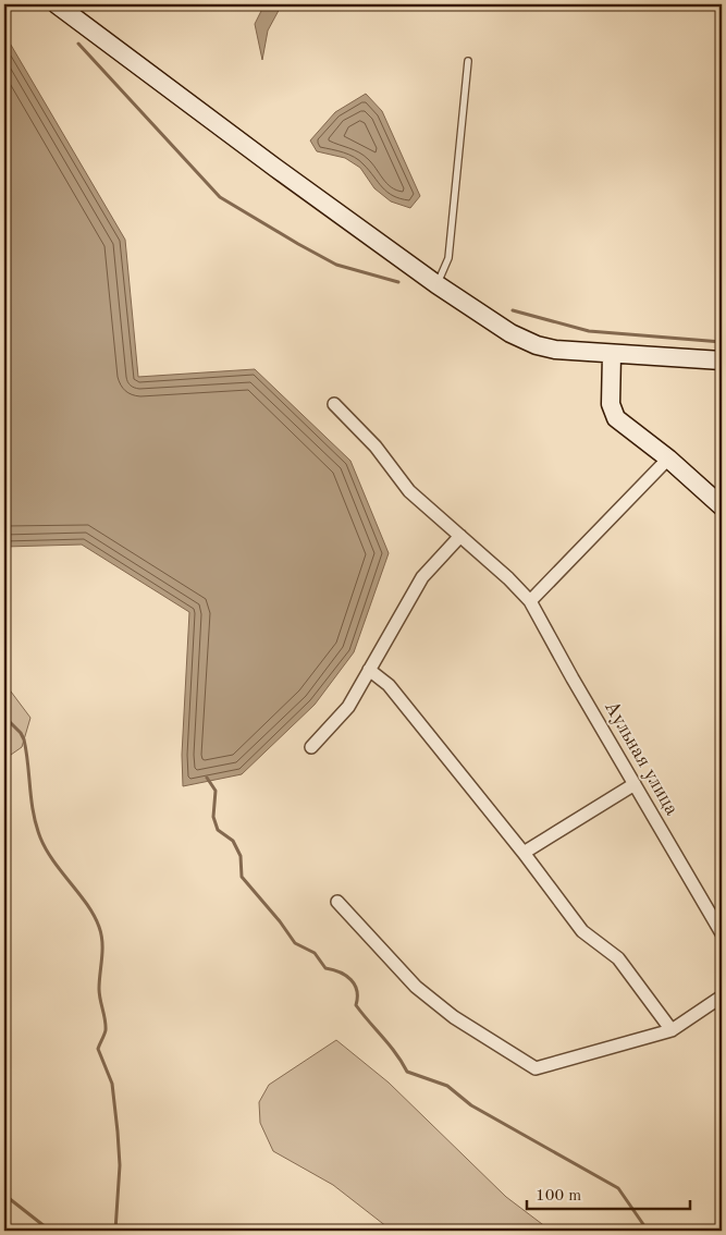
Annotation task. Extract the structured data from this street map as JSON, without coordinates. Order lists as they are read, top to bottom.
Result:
{
  "streets": {
    "street": ["Аульная улица"]
  },
  "scale_bar": "100 m"
}
